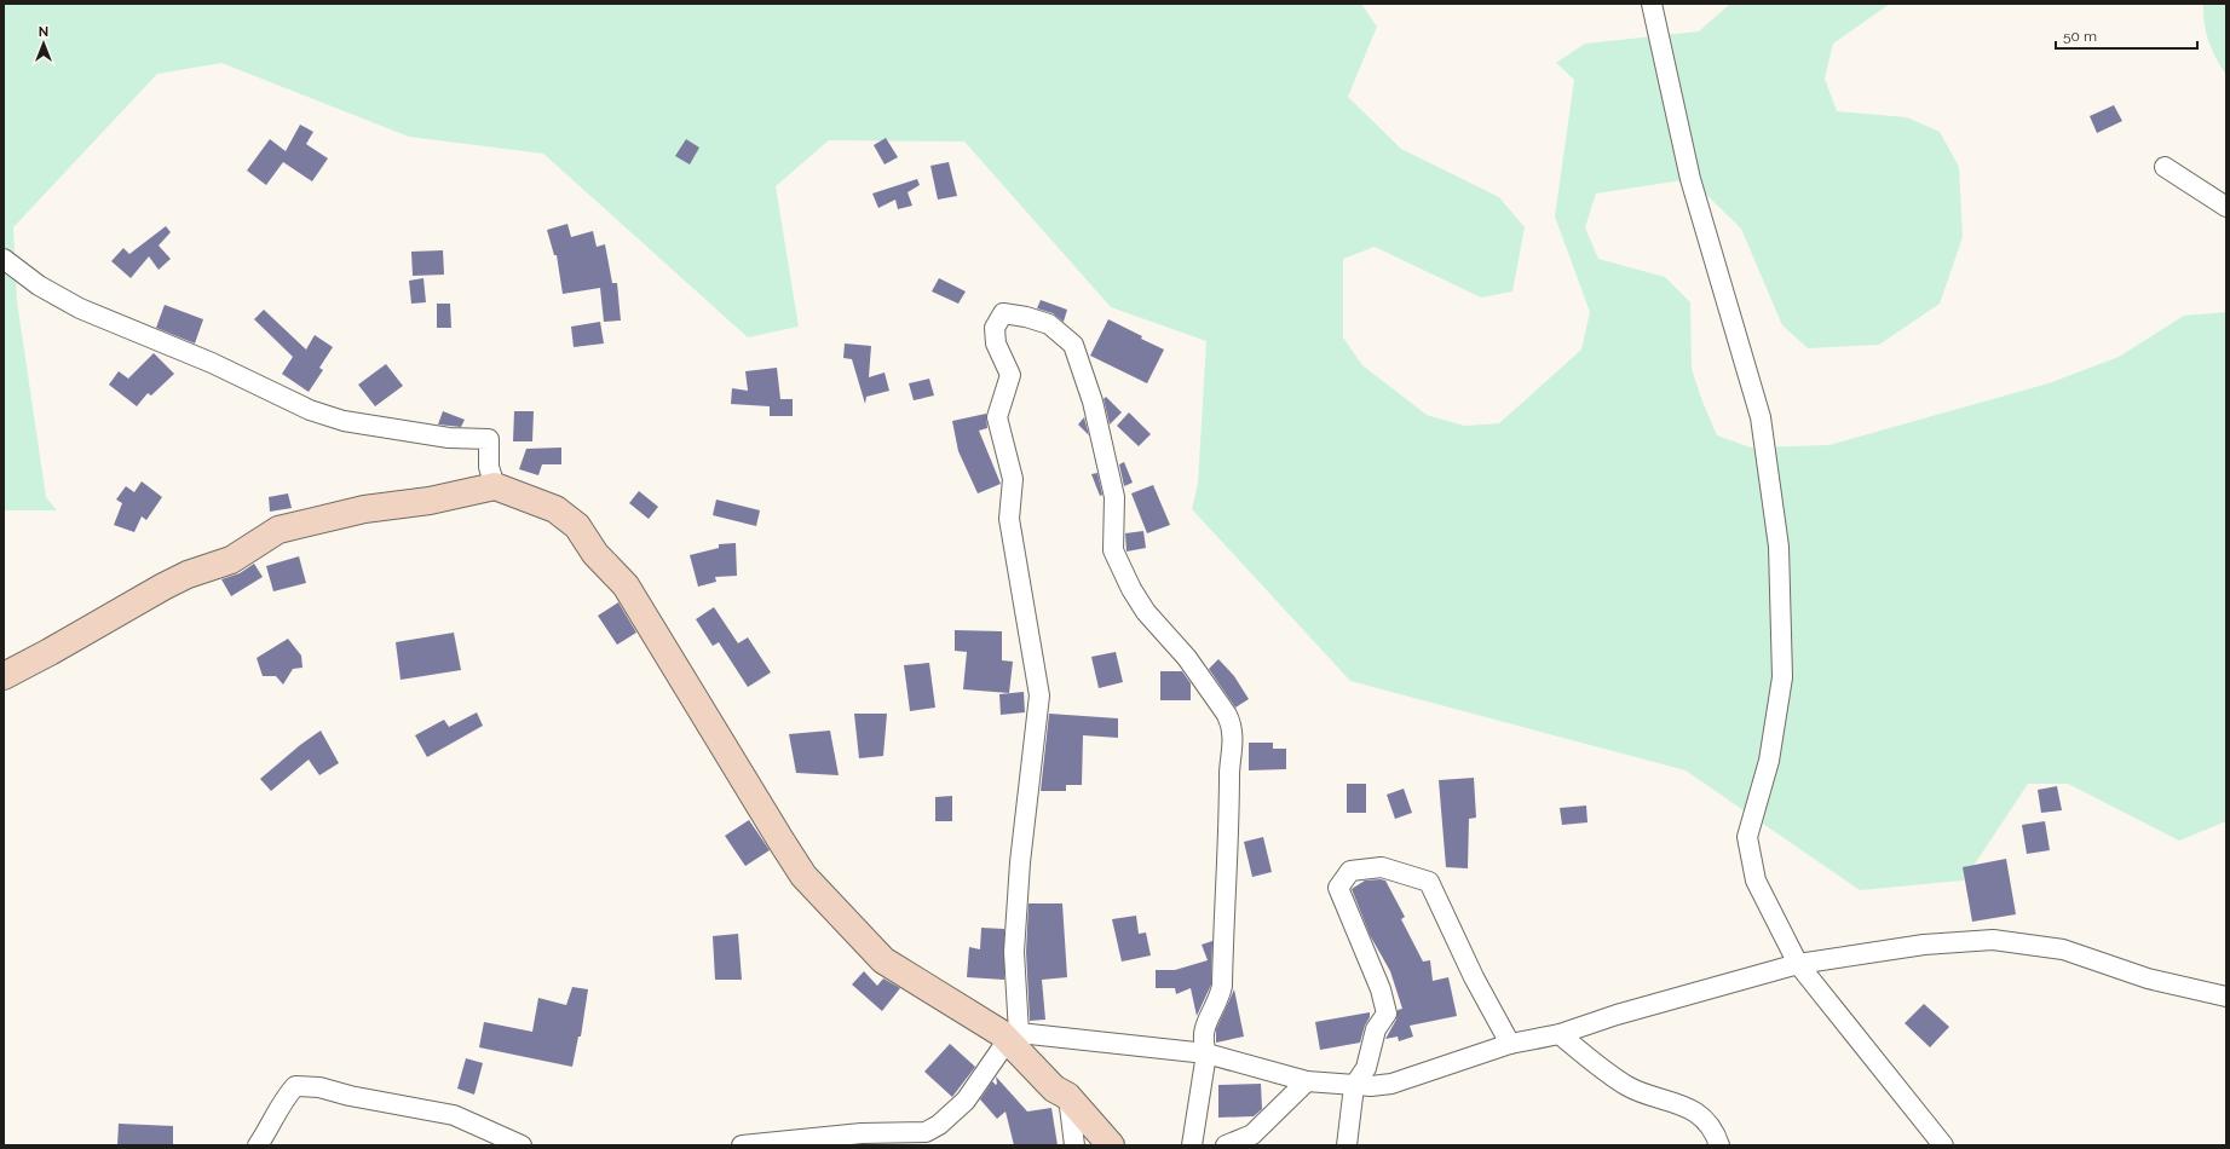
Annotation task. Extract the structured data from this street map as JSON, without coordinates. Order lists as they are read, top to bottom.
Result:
{
  "scale_bar": "50 m",
  "north": "top"
}
